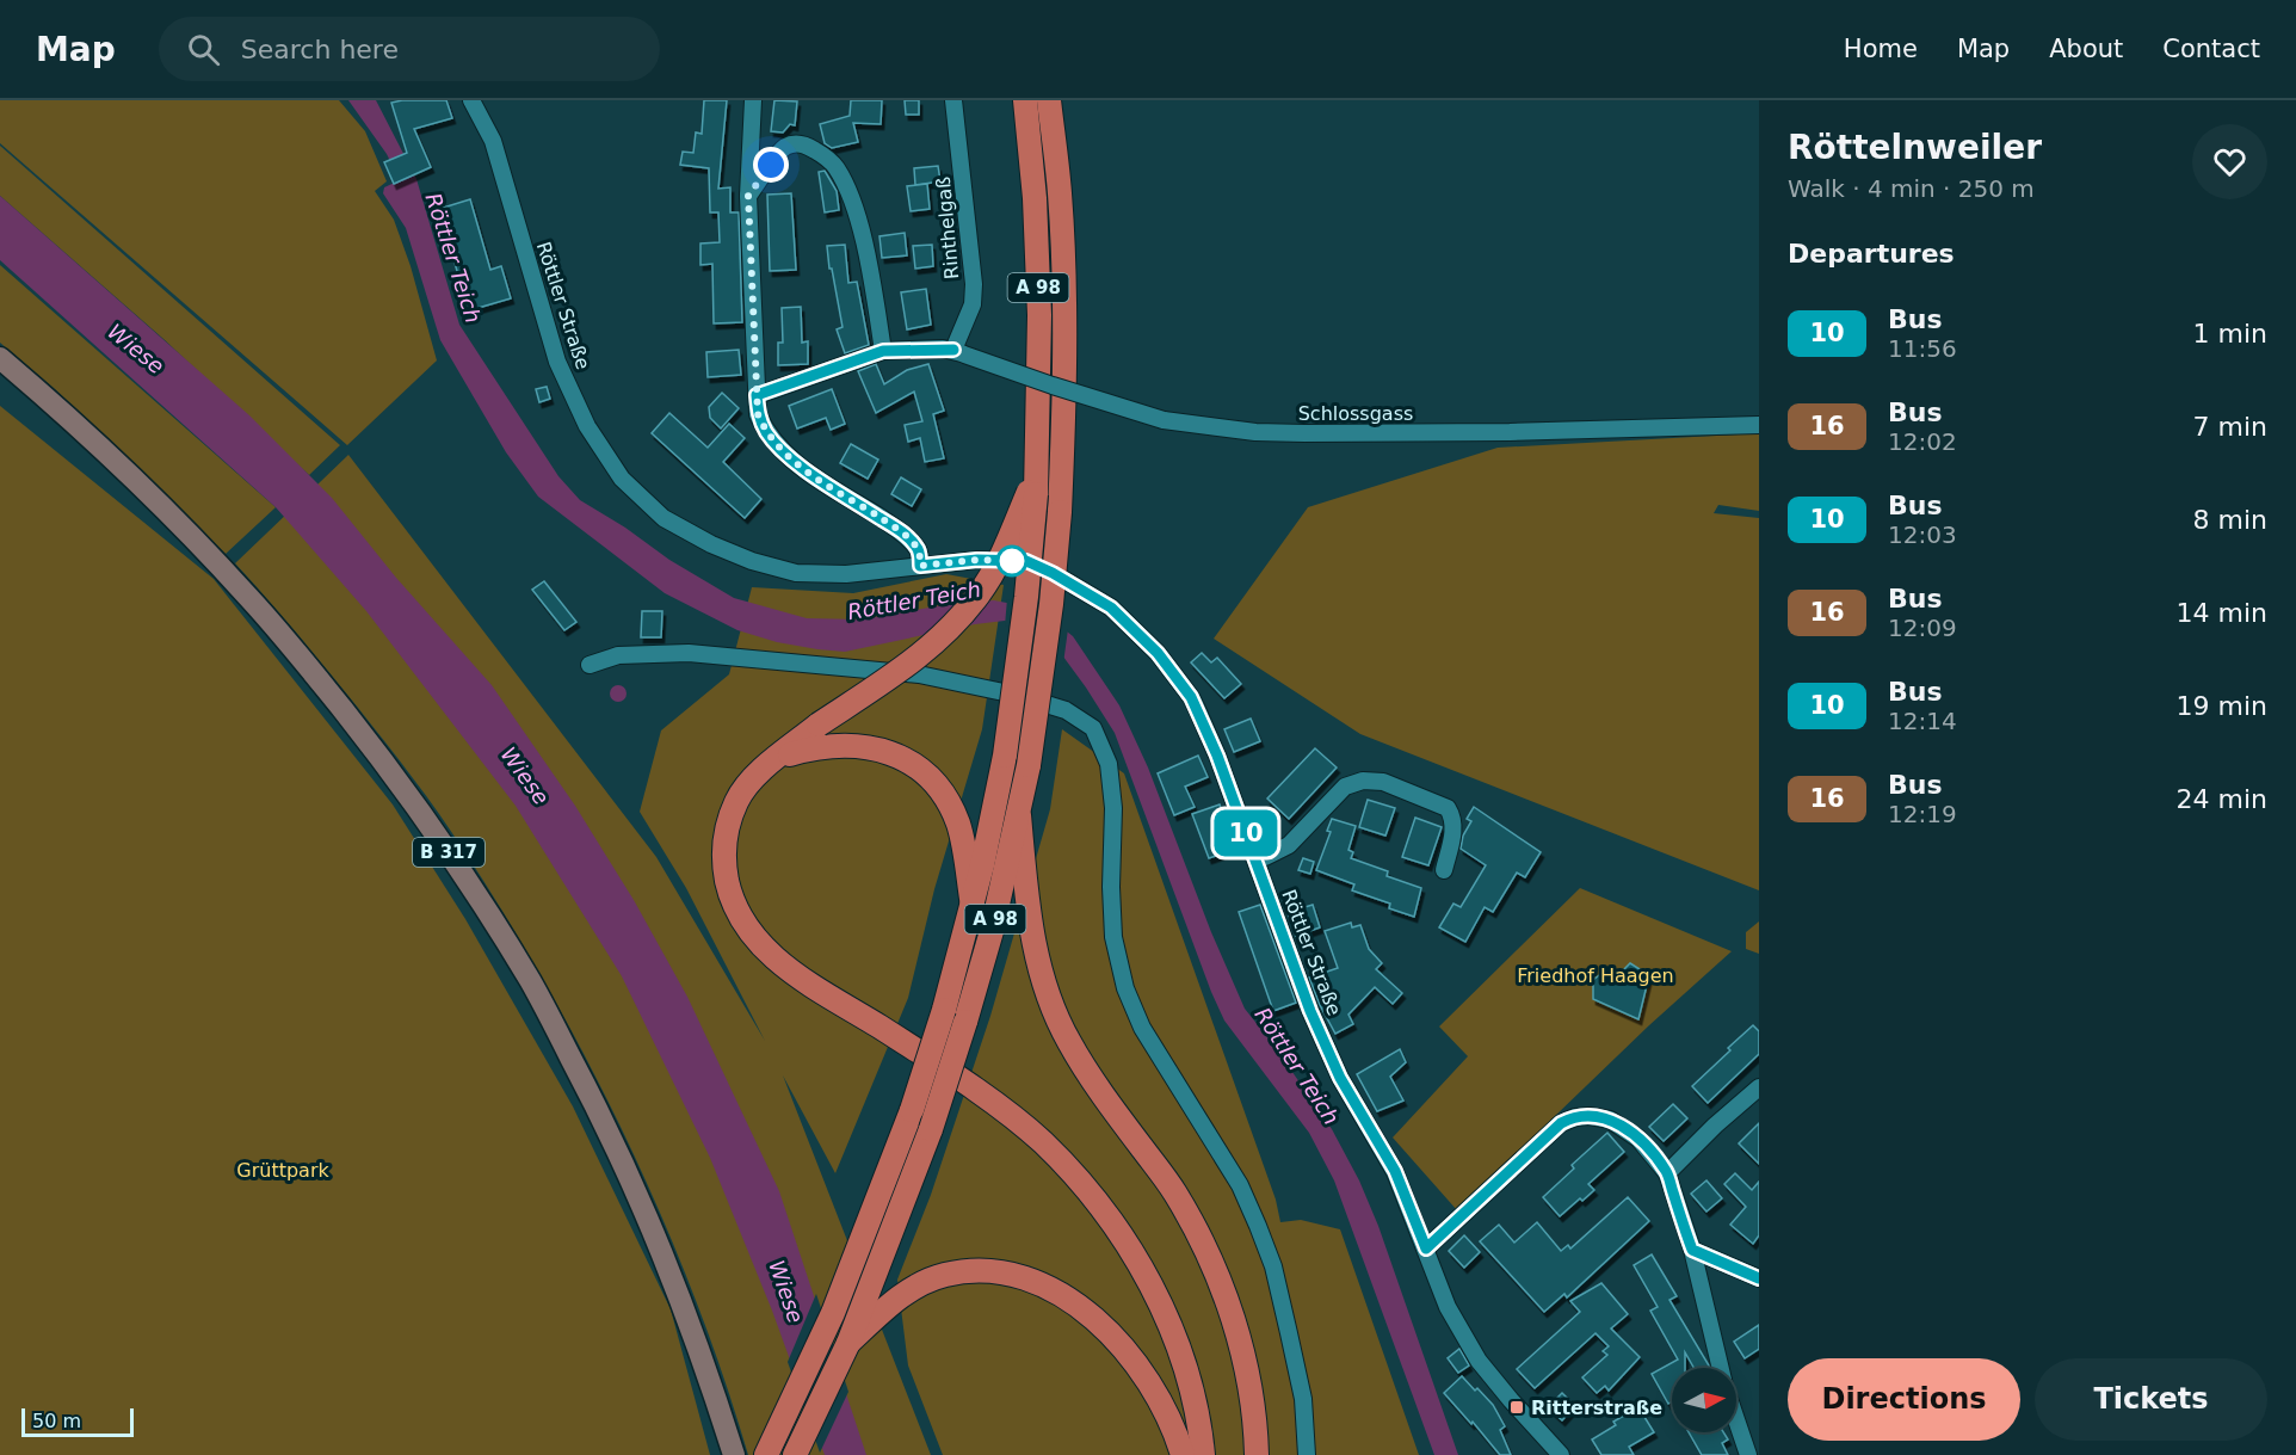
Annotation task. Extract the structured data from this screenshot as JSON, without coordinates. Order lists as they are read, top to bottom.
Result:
{
  "streets": {
    "highway": ["A 98"],
    "main road": ["B 317"],
    "street": ["Rinthelgaß", "Röttler Straße", "Schlossgass"]
  },
  "crossings": [
    ["Rinthelgaß", "Schlossgass"]
  ],
  "water": ["Röttler Teich", "Wiese"],
  "parks": ["Friedhof Haagen", "Grüttpark"],
  "places": {
    "transit": ["Ritterstraße"]
  },
  "lines": ["bus line 10"],
  "scale_bar": "50 m",
  "north": "right",
  "page": {
    "header": "Map",
    "search": "Search here",
    "nav": [
      "Home",
      "Map",
      "About",
      "Contact"
    ],
    "on_map": "10",
    "heading": [
      ["Röttelnweiler", "Walk · 4 min · 250 m"],
      "Departures"
    ],
    "list": [
      {
        "mark": "10",
        "name": "Bus",
        "note": "11:56",
        "value": "1 min"
      },
      {
        "mark": "16",
        "name": "Bus",
        "note": "12:02",
        "value": "7 min"
      },
      {
        "mark": "10",
        "name": "Bus",
        "note": "12:03",
        "value": "8 min"
      },
      {
        "mark": "16",
        "name": "Bus",
        "note": "12:09",
        "value": "14 min"
      },
      {
        "mark": "10",
        "name": "Bus",
        "note": "12:14",
        "value": "19 min"
      },
      {
        "mark": "16",
        "name": "Bus",
        "note": "12:19",
        "value": "24 min"
      }
    ],
    "buttons": ["Directions", "Tickets"],
    "scale": "50 m"
  }
}
